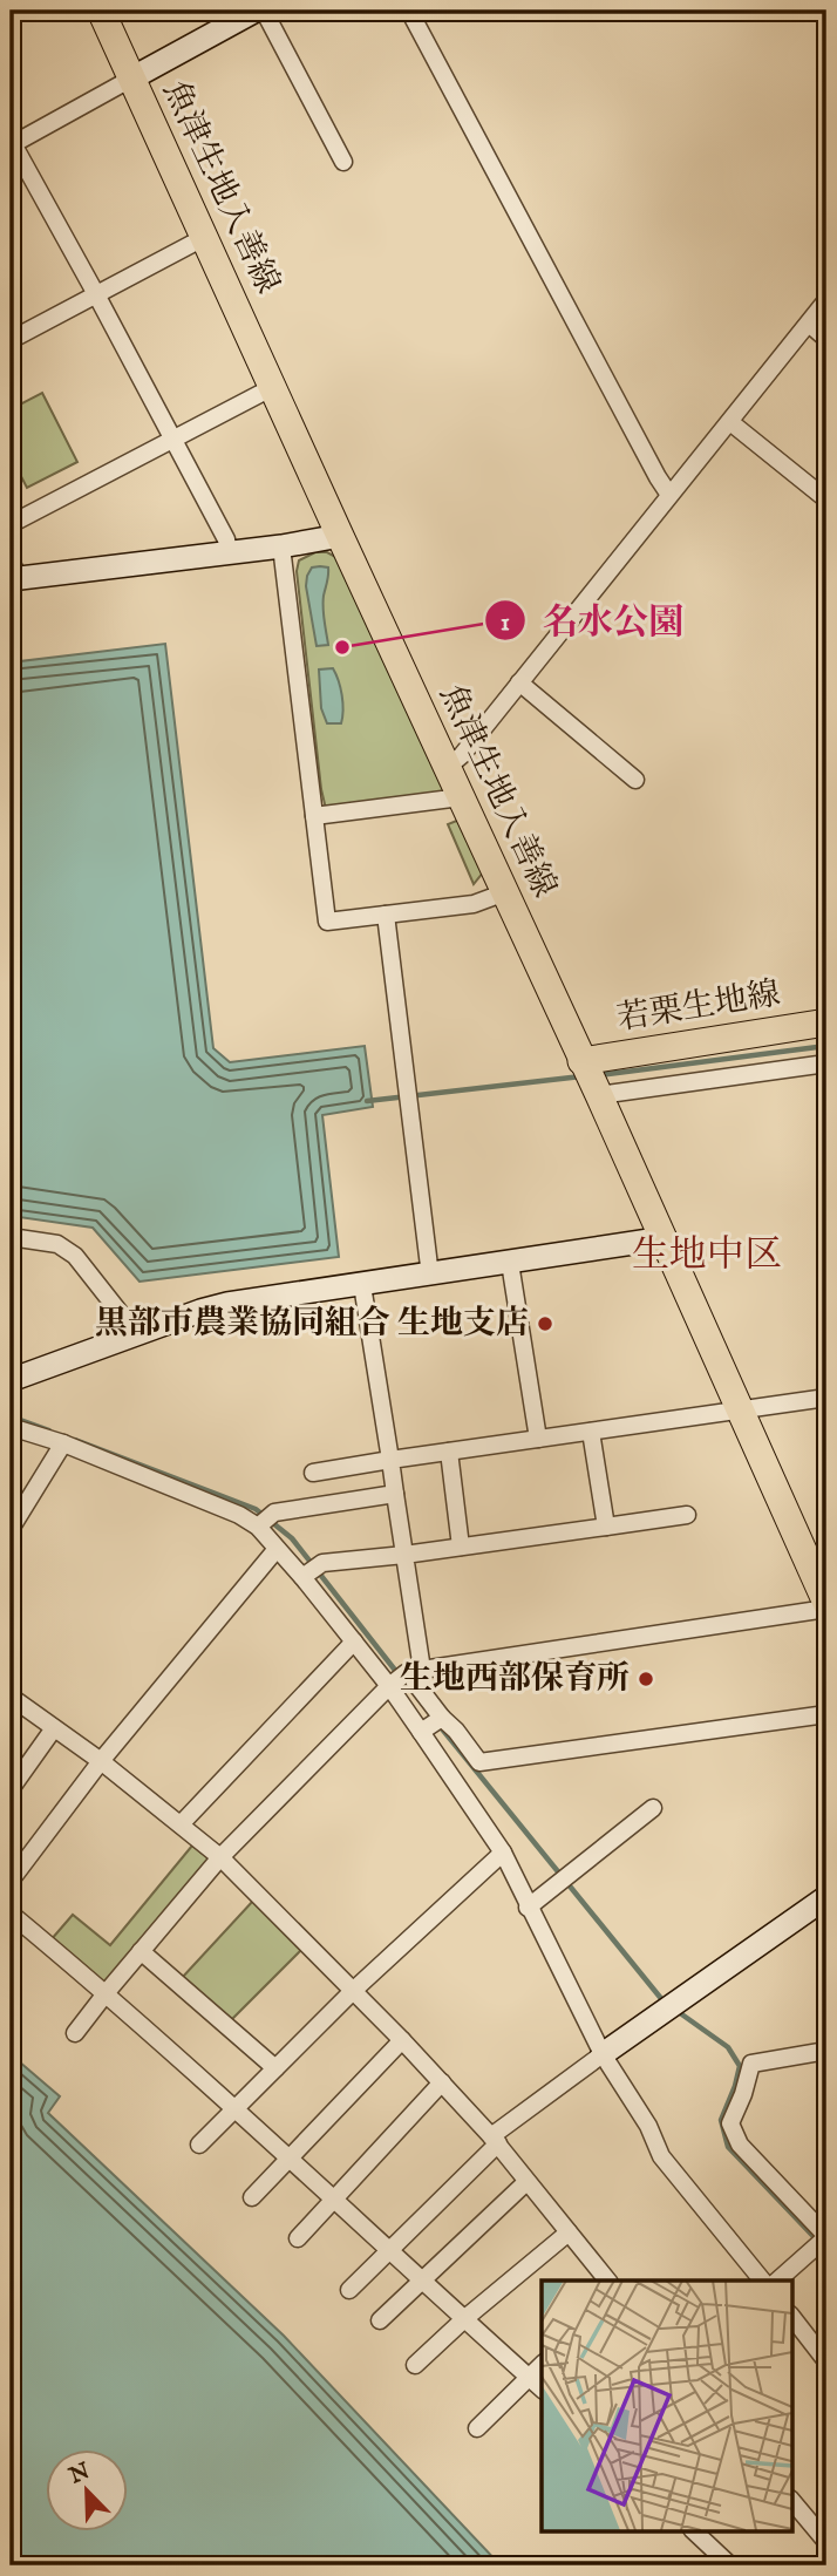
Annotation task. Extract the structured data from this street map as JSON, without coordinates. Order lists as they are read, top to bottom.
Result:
{
  "streets": {
    "main road": ["魚津生地入善線", "若栗生地線"]
  },
  "crossings": [
    ["魚津生地入善線", "若栗生地線"]
  ],
  "districts": ["生地中区"],
  "places": ["名水公園", "黒部市農業協同組合 生地支店", "生地西部保育所"],
  "north": "top left"
}
